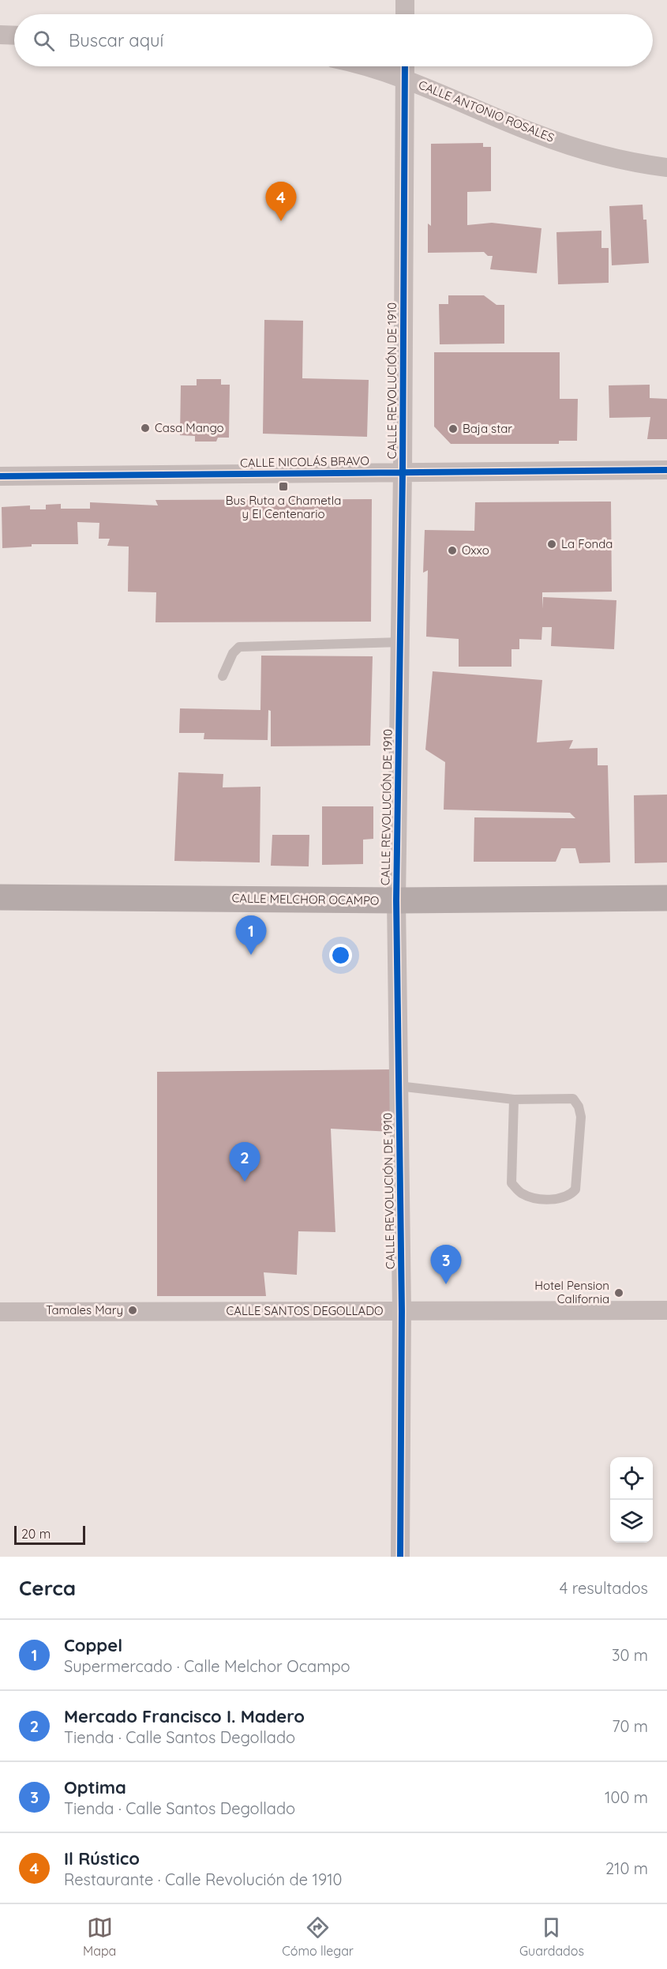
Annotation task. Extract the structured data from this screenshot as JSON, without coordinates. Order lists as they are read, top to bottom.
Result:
{
  "streets": {
    "street": [
      "CALLE ANTONIO ROSALES",
      "CALLE REVOLUCIÓN DE 1910",
      "CALLE NICOLÁS BRAVO",
      "CALLE MELCHOR OCAMPO",
      "CALLE SANTOS DEGOLLADO"
    ]
  },
  "crossings": [
    ["CALLE ANTONIO ROSALES", "CALLE REVOLUCIÓN DE 1910"],
    ["CALLE REVOLUCIÓN DE 1910", "CALLE NICOLÁS BRAVO"],
    ["CALLE REVOLUCIÓN DE 1910", "CALLE MELCHOR OCAMPO"],
    ["CALLE REVOLUCIÓN DE 1910", "CALLE SANTOS DEGOLLADO"]
  ],
  "places": {
    "other": [
      "Casa Mango",
      "Baja star",
      "La Fonda",
      "Oxxo",
      "Hotel Pension California",
      "Tamales Mary"
    ],
    "transit": ["Bus Ruta a Chametla y El Centenario"]
  },
  "scale_bar": "20 m",
  "page": {
    "search": "Buscar aquí",
    "pins": [
      "4",
      "1",
      "2",
      "3"
    ],
    "scale": "20 m",
    "heading": ["Cerca", "4 resultados"],
    "list": [
      {
        "mark": "1",
        "name": "Coppel",
        "note": "Supermercado · Calle Melchor Ocampo",
        "value": "30 m"
      },
      {
        "mark": "2",
        "name": "Mercado Francisco I. Madero",
        "note": "Tienda · Calle Santos Degollado",
        "value": "70 m"
      },
      {
        "mark": "3",
        "name": "Optima",
        "note": "Tienda · Calle Santos Degollado",
        "value": "100 m"
      },
      {
        "mark": "4",
        "name": "Il Rústico",
        "note": "Restaurante · Calle Revolución de 1910",
        "value": "210 m"
      }
    ],
    "nav": ["Mapa", "Cómo llegar", "Guardados"]
  }
}
